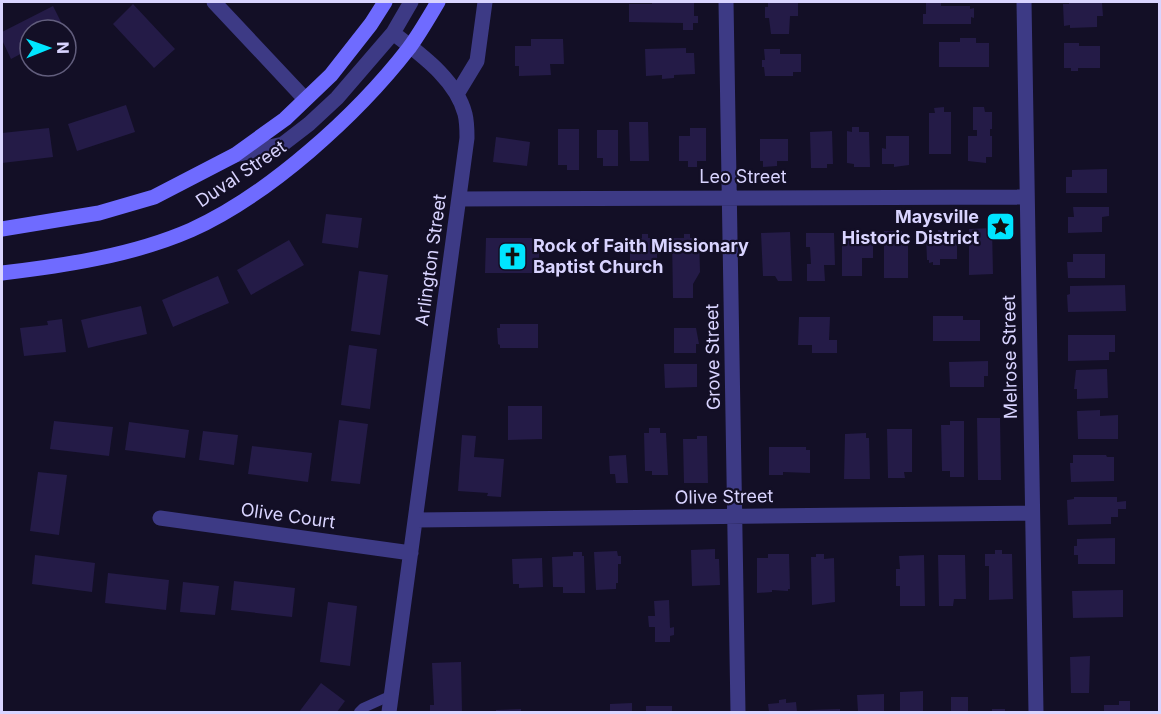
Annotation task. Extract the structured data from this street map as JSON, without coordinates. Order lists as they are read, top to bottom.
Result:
{
  "streets": {
    "street": [
      "Duval Street",
      "Leo Street",
      "Arlington Street",
      "Grove Street",
      "Melrose Street",
      "Olive Street",
      "Olive Court"
    ]
  },
  "crossings": [
    ["Duval Street", "Arlington Street"],
    ["Leo Street", "Arlington Street"],
    ["Leo Street", "Grove Street"],
    ["Leo Street", "Melrose Street"],
    ["Arlington Street", "Olive Street"],
    ["Arlington Street", "Olive Court"],
    ["Grove Street", "Olive Street"],
    ["Melrose Street", "Olive Street"]
  ],
  "places": {
    "place": ["Maysville Historic District"],
    "church": ["Rock of Faith Missionary Baptist Church"]
  },
  "north": "right"
}
